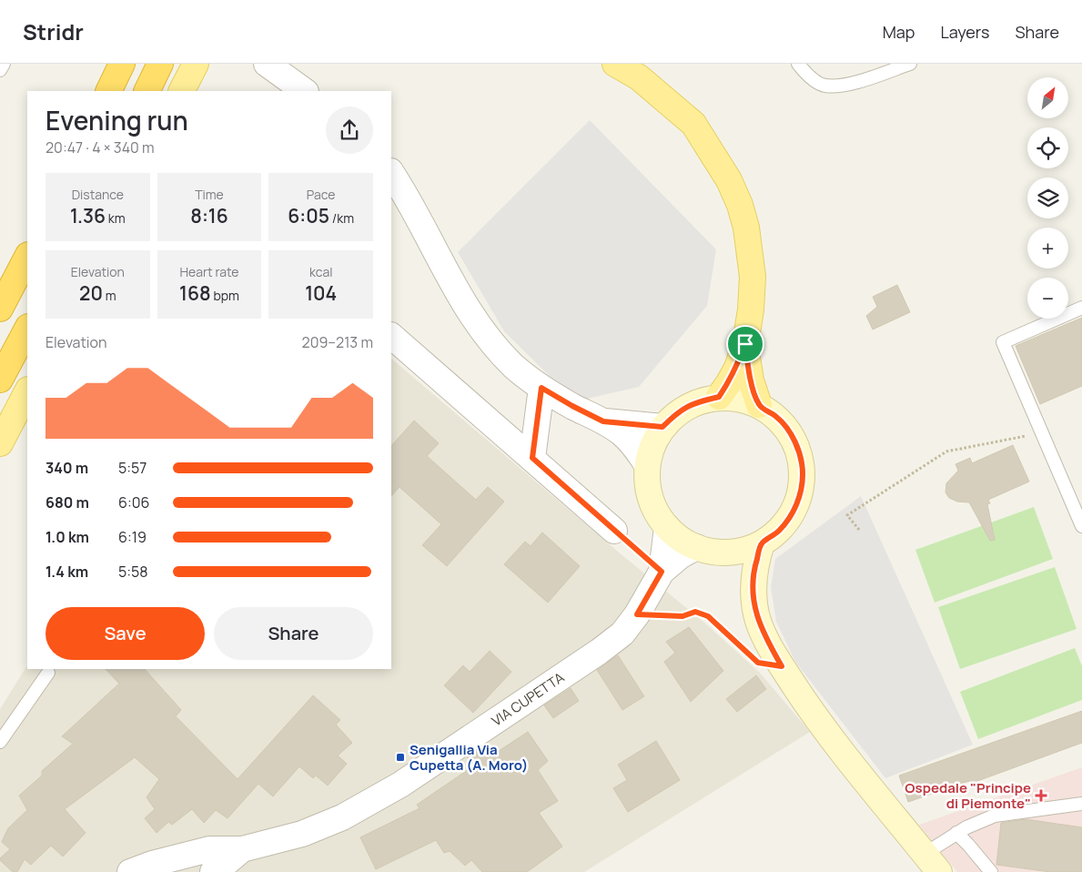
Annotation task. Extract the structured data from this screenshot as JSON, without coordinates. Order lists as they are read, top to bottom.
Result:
{
  "streets": {
    "street": ["VIA CUPETTA"]
  },
  "places": {
    "transit": ["Senigallia Via Cupetta (A. Moro)"],
    "health": ["Ospedale \"Principe di Piemonte\""]
  },
  "north": "top right",
  "page": {
    "header": "Stridr",
    "nav": ["Map", "Layers", "Share"],
    "map_buttons": ["+", "−"],
    "heading": ["Evening run", "20:47 · 4 × 340 m"],
    "stats": [
      ["Distance", "1.36 km"],
      ["Time", "8:16"],
      ["Pace", "6:05 /km"],
      ["Elevation", "20 m"],
      ["Heart rate", "168 bpm"],
      ["kcal", "104"]
    ],
    "chart": ["Elevation", "209–213 m"],
    "list": [
      {
        "name": "340 m",
        "note": "5:57"
      },
      {
        "name": "680 m",
        "note": "6:06"
      },
      {
        "name": "1.0 km",
        "note": "6:19"
      },
      {
        "name": "1.4 km",
        "note": "5:58"
      }
    ],
    "buttons": ["Save", "Share"]
  }
}
